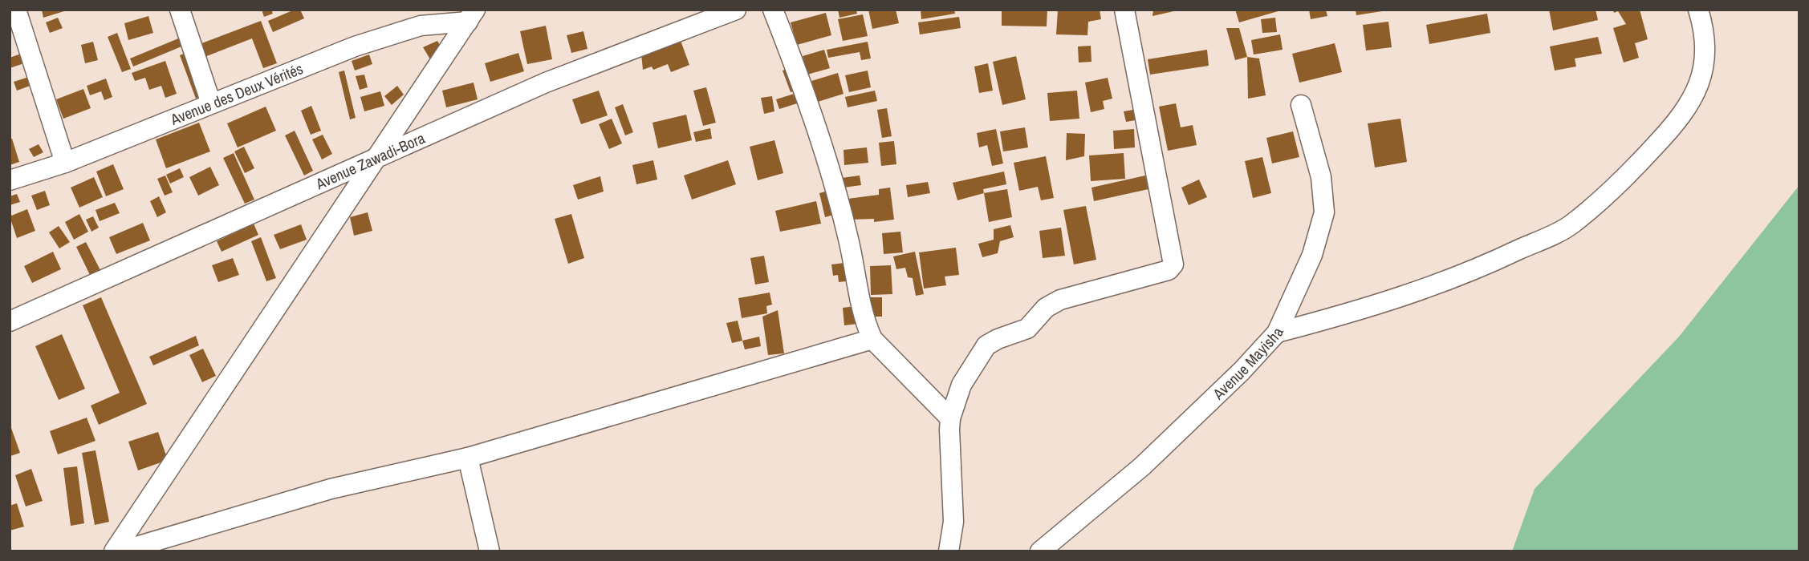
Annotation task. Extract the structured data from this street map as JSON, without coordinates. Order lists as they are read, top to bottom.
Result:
{
  "streets": {
    "street": ["Avenue des Deux Vérités", "Avenue Zawadi-Bora", "Avenue Mayisha"]
  }
}
